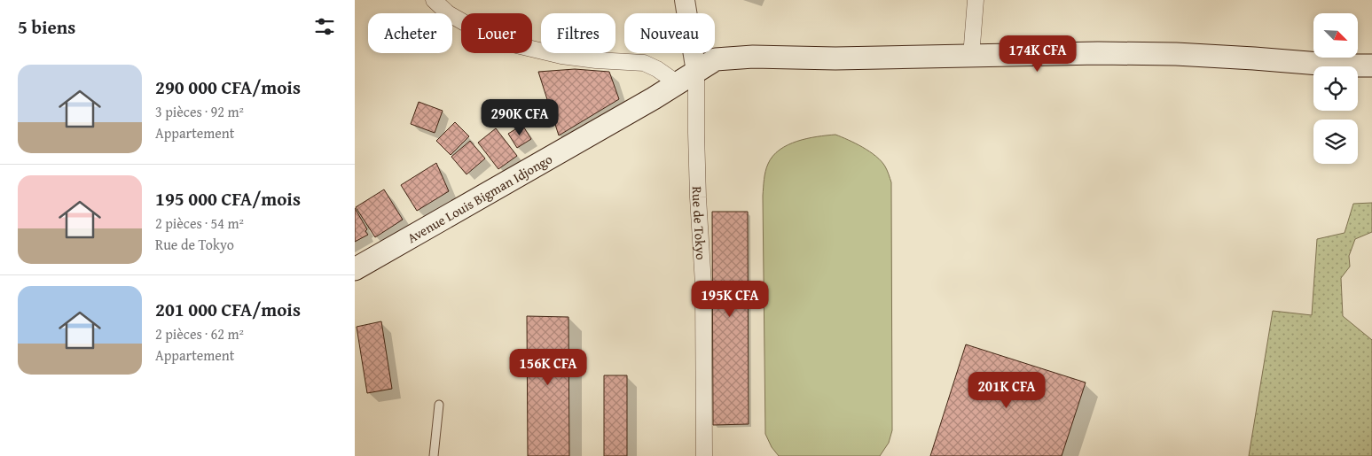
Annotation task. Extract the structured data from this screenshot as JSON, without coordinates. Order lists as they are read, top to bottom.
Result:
{
  "streets": {
    "main road": ["Avenue Louis Bigman Idjongo"],
    "street": ["Rue de Tokyo"]
  },
  "crossings": [
    ["Avenue Louis Bigman Idjongo", "Rue de Tokyo"]
  ],
  "north": "bottom right",
  "page": {
    "heading": "5 biens",
    "chip": [
      "Acheter",
      "Louer",
      "Filtres",
      "Nouveau"
    ],
    "price": [
      "174K CFA",
      "290K CFA",
      "195K CFA",
      "156K CFA",
      "201K CFA"
    ],
    "list": [
      {
        "name": "290 000 CFA/mois",
        "note": "3 pièces · 92 m² · Appartement"
      },
      {
        "name": "195 000 CFA/mois",
        "note": "2 pièces · 54 m² · Rue de Tokyo"
      },
      {
        "name": "201 000 CFA/mois",
        "note": "2 pièces · 62 m² · Appartement"
      }
    ]
  }
}
